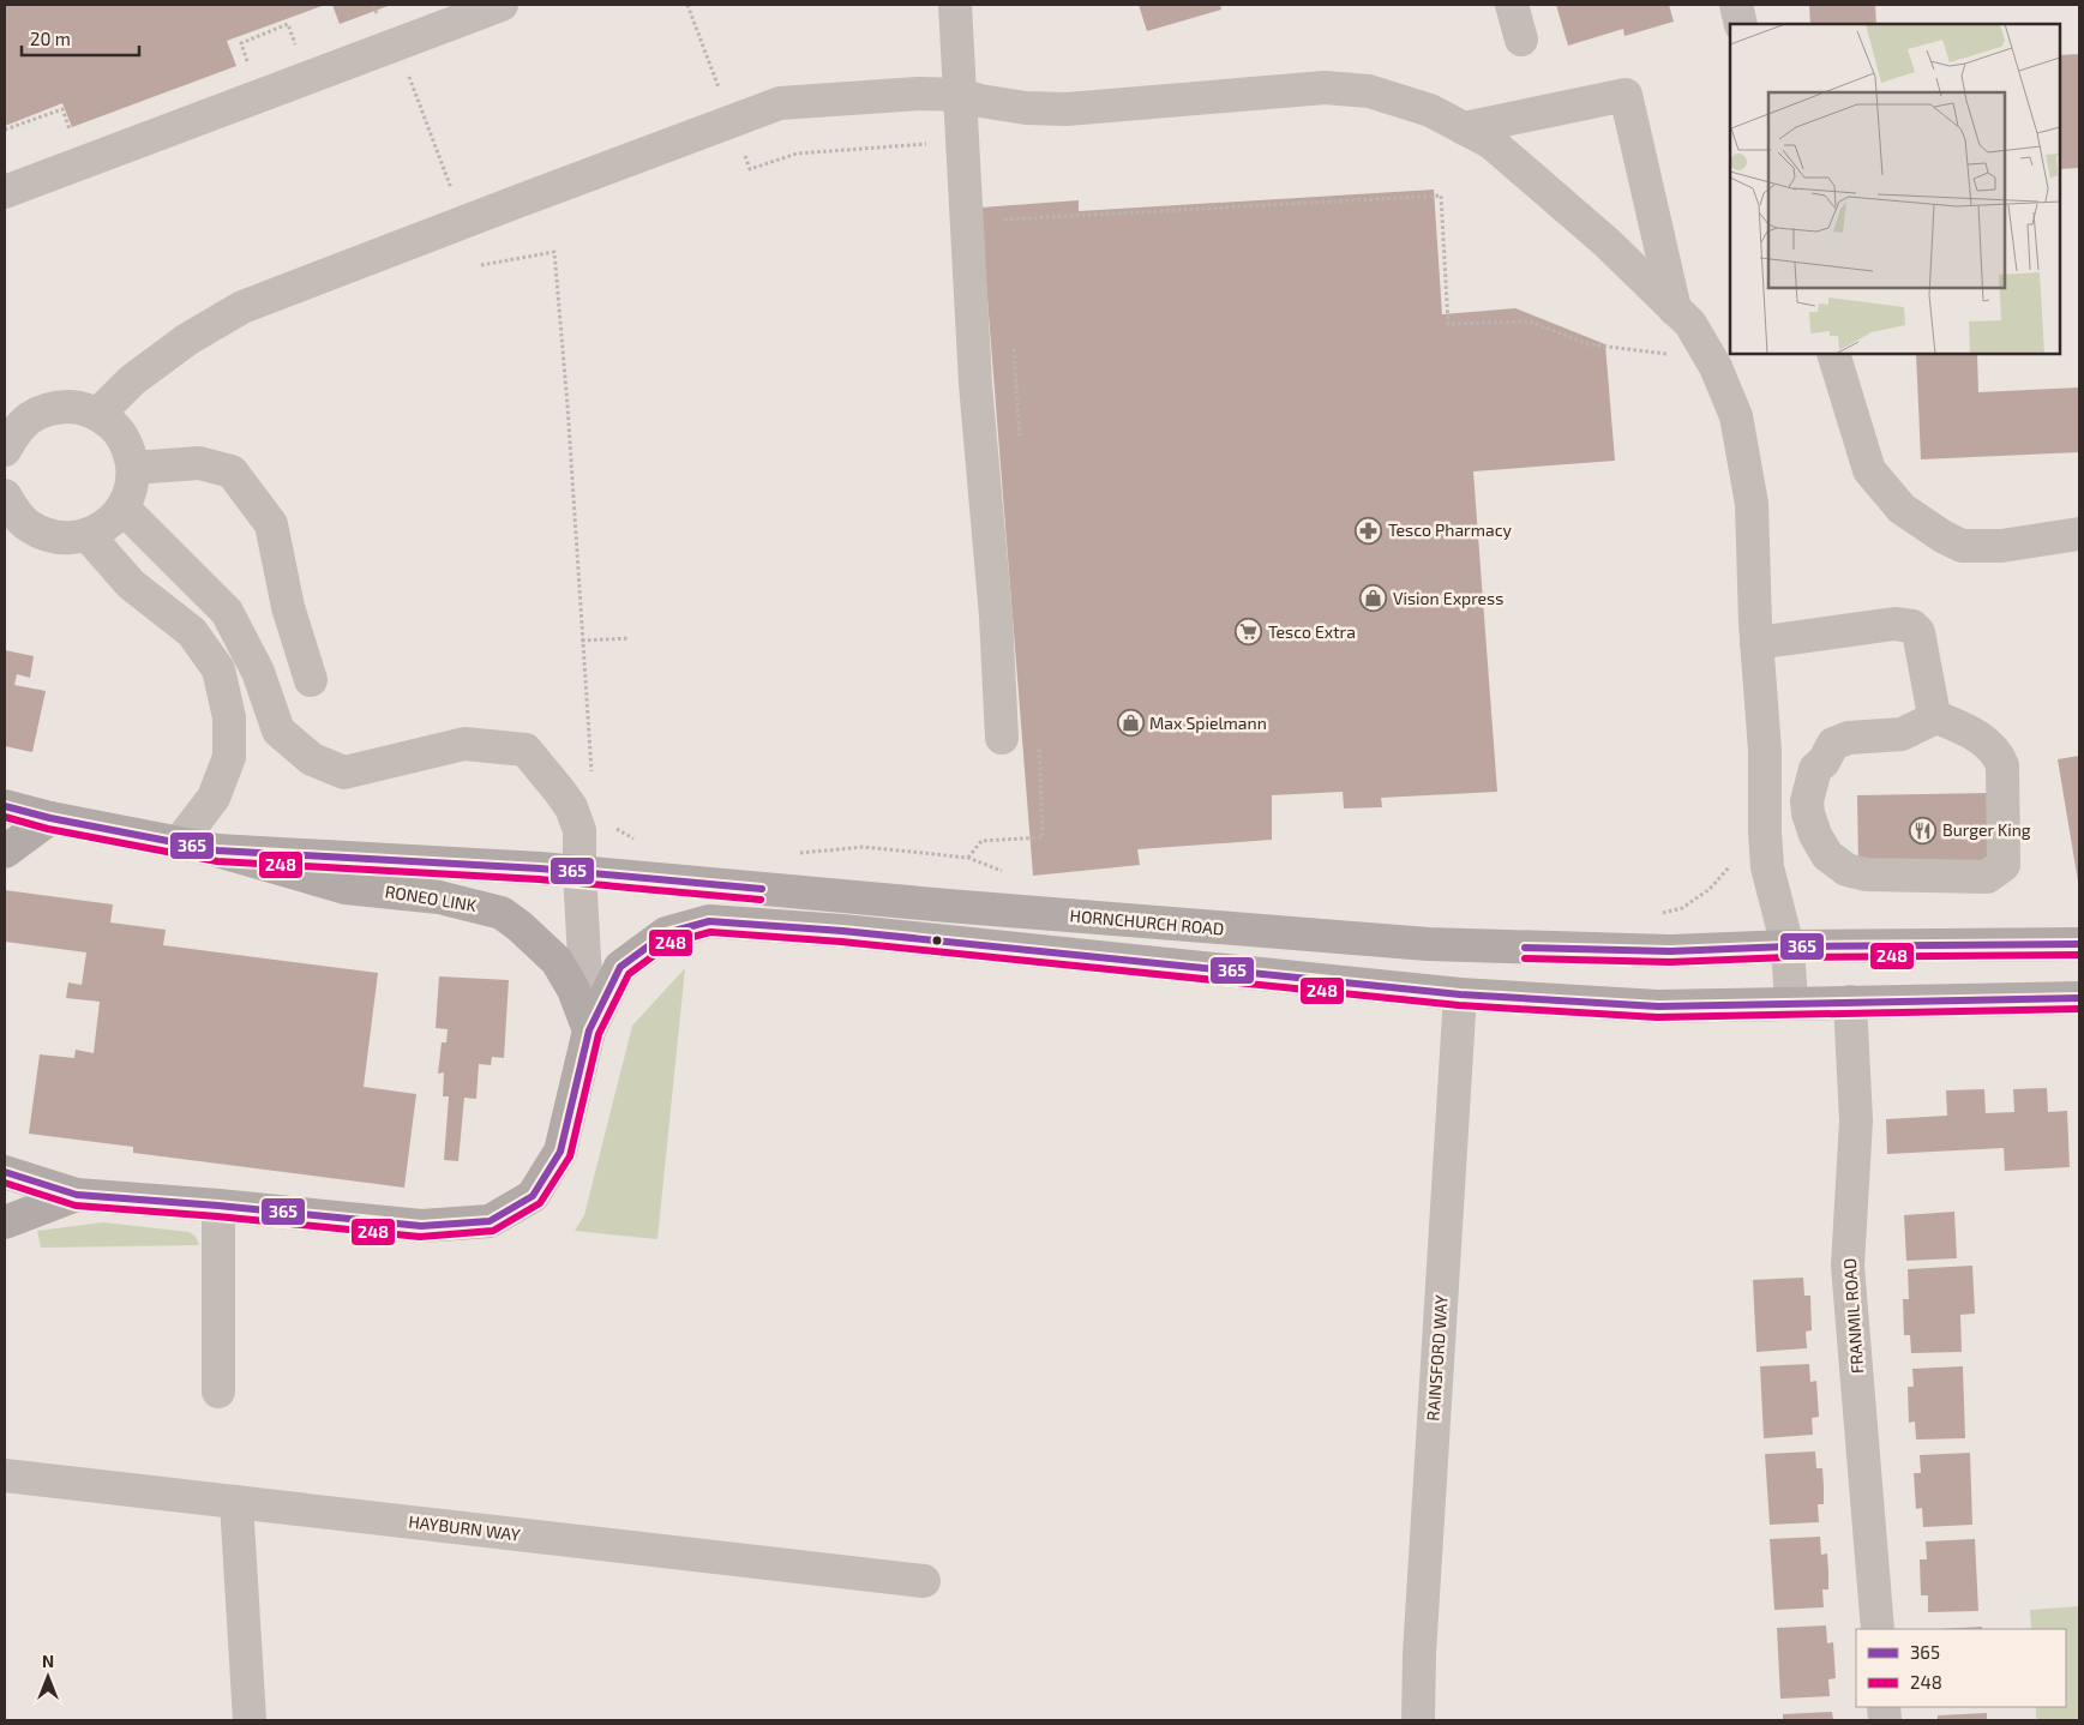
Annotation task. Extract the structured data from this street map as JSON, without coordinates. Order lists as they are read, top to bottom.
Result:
{
  "streets": {
    "main road": ["RONEO LINK", "HORNCHURCH ROAD"],
    "street": ["FRANMIL ROAD", "RAINSFORD WAY", "HAYBURN WAY"]
  },
  "crossings": [
    ["RONEO LINK", "HORNCHURCH ROAD"]
  ],
  "places": {
    "pharmacy": ["Tesco Pharmacy"],
    "shop": ["Vision Express", "Max Spielmann"],
    "supermarket": ["Tesco Extra"],
    "restaurant": ["Burger King"]
  },
  "lines": ["transit line 365", "transit line 248"],
  "legend": ["365", "248"],
  "scale_bar": "20 m",
  "north": "top"
}
